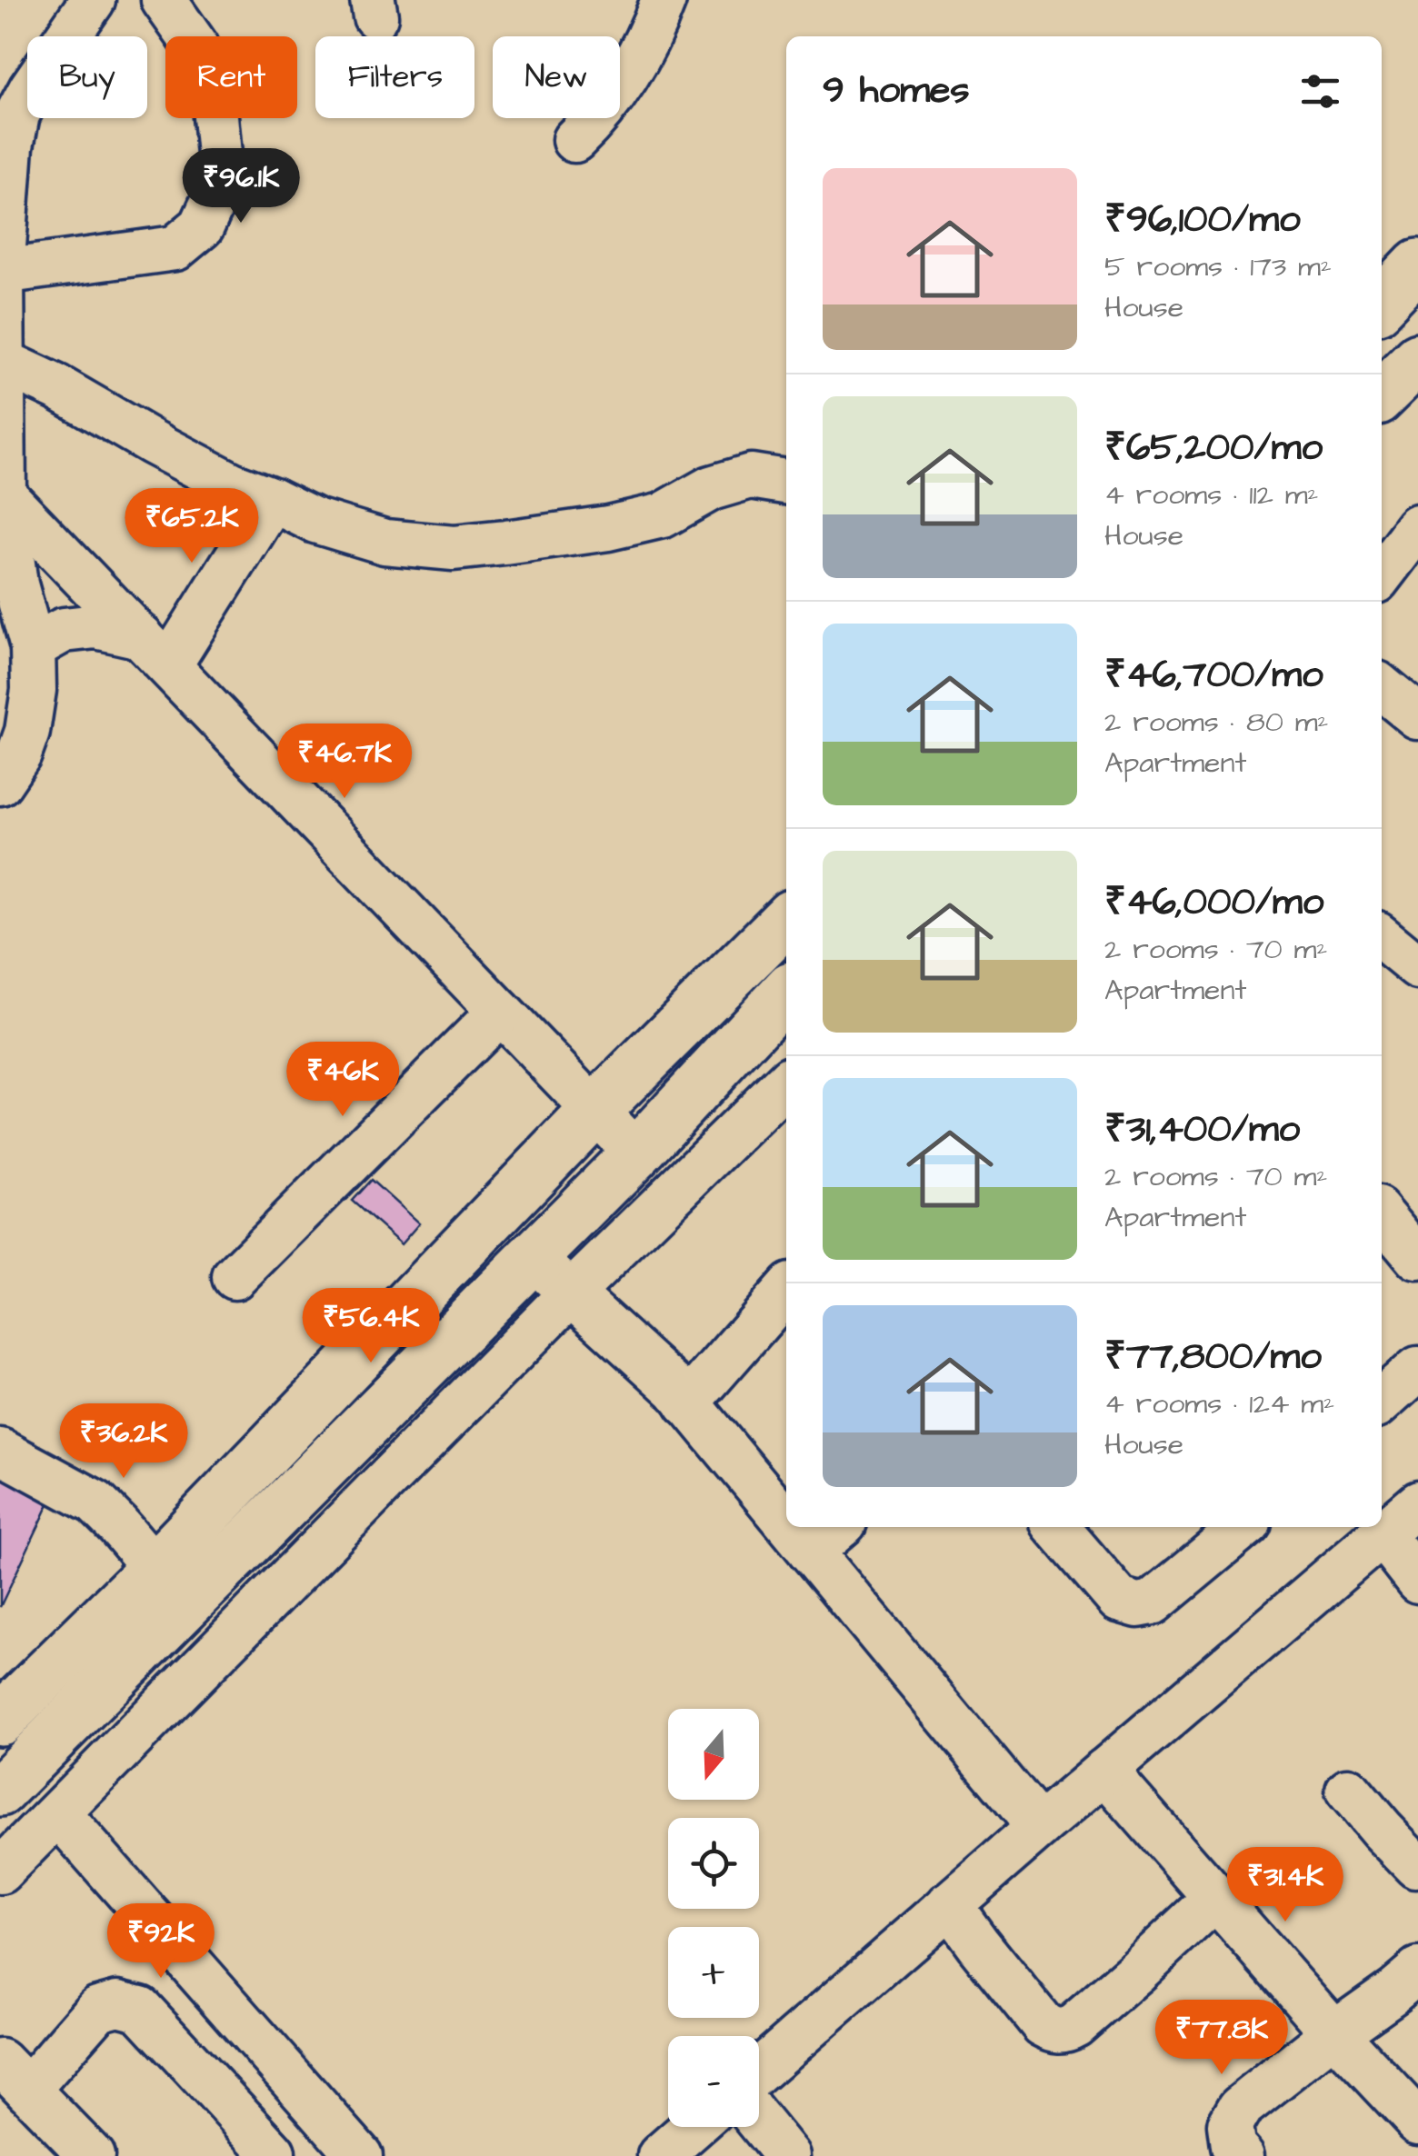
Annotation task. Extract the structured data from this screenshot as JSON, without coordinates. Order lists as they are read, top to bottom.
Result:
{
  "north": "bottom",
  "page": {
    "chip": [
      "Buy",
      "Rent",
      "Filters",
      "New"
    ],
    "heading": "9 homes",
    "list": [
      {
        "name": "₹96,100/mo",
        "note": "5 rooms · 173 m² · House"
      },
      {
        "name": "₹65,200/mo",
        "note": "4 rooms · 112 m² · House"
      },
      {
        "name": "₹46,700/mo",
        "note": "2 rooms · 80 m² · Apartment"
      },
      {
        "name": "₹46,000/mo",
        "note": "2 rooms · 70 m² · Apartment"
      },
      {
        "name": "₹31,400/mo",
        "note": "2 rooms · 70 m² · Apartment"
      },
      {
        "name": "₹77,800/mo",
        "note": "4 rooms · 124 m² · House"
      }
    ],
    "price": [
      "₹96.1K",
      "₹65.2K",
      "₹46.7K",
      "₹46K",
      "₹56.4K",
      "₹36.2K",
      "₹31.4K",
      "₹92K",
      "₹77.8K"
    ],
    "map_buttons": ["+", "−"]
  }
}
